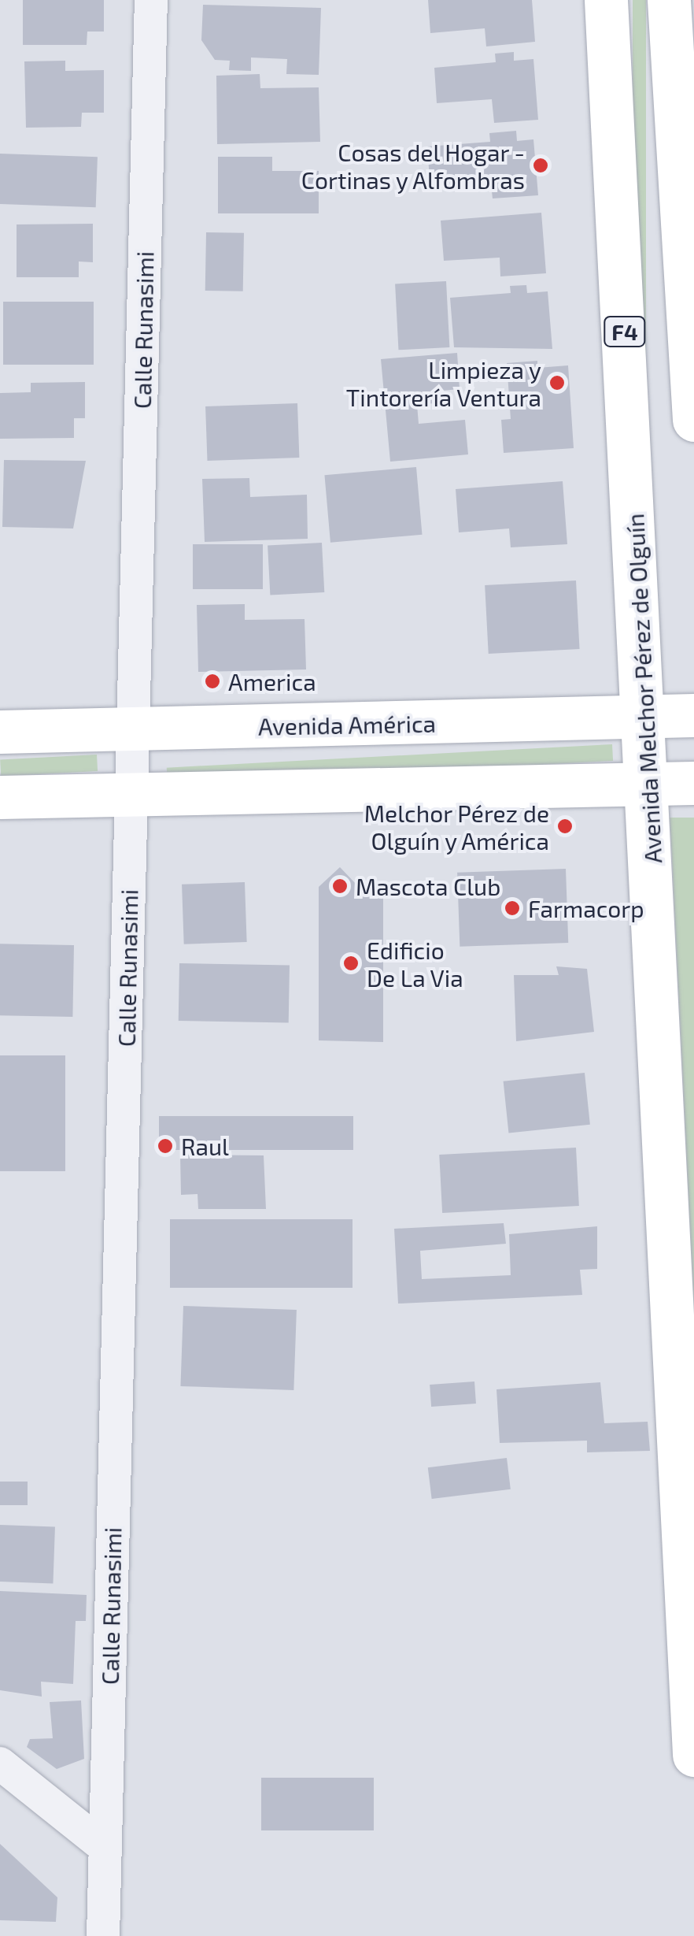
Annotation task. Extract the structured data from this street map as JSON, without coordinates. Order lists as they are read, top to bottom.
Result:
{
  "streets": {
    "main road": ["F4", "Avenida Melchor Pérez de Olguín", "Avenida América"],
    "street": ["Calle Runasimi"]
  },
  "crossings": [
    ["Calle Runasimi", "Avenida América"],
    ["Avenida Melchor Pérez de Olguín", "Avenida América"]
  ],
  "places": [
    "Cosas del Hogar - Cortinas y Alfombras",
    "Limpieza y Tintorería Ventura",
    "America",
    "Melchor Pérez de Olguín y América",
    "Mascota Club",
    "Farmacorp",
    "Edificio De La Via",
    "Raul"
  ]
}
